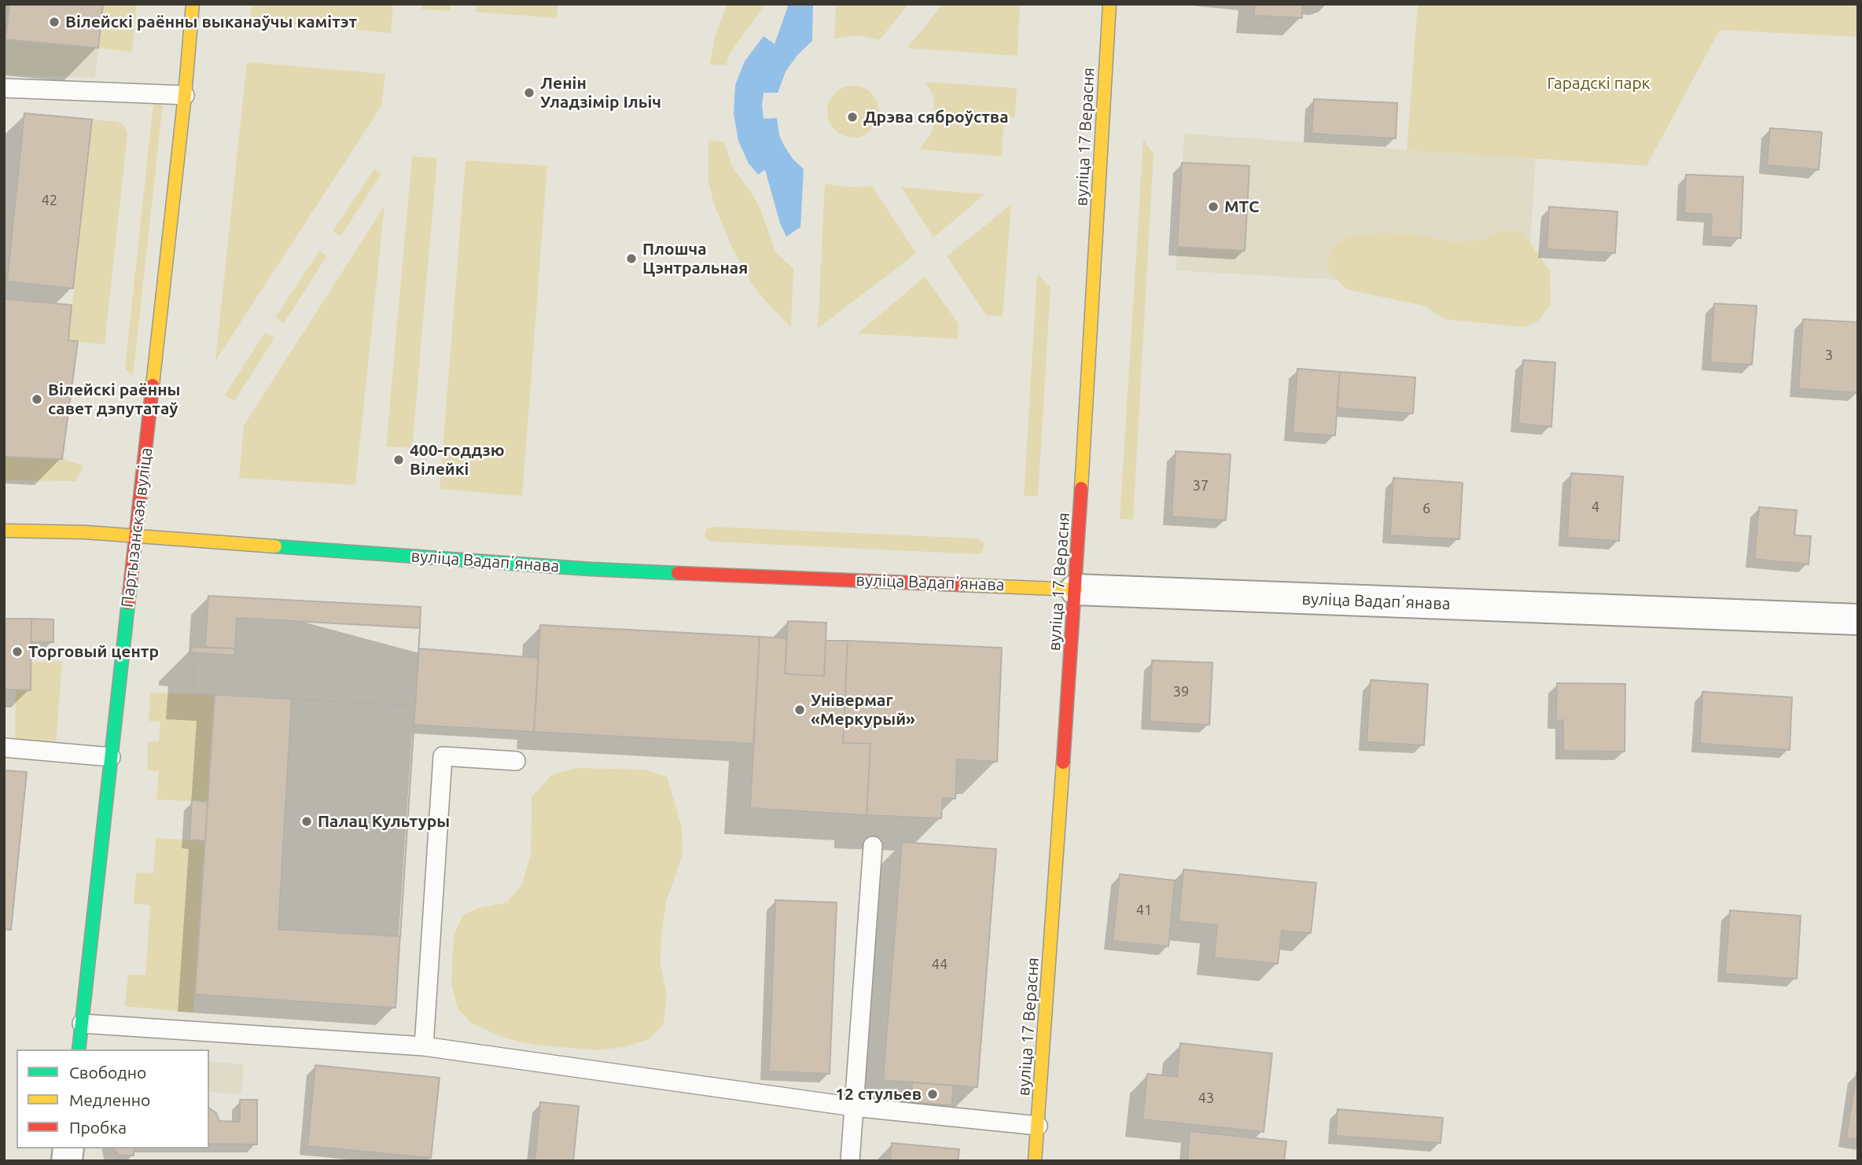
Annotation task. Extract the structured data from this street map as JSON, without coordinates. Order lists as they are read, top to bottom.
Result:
{
  "streets": {
    "street": ["вуліца 17 Верасня", "Партызанская вуліца", "вуліца Вадапʼянава"]
  },
  "crossings": [
    ["вуліца 17 Верасня", "вуліца Вадапʼянава"],
    ["Партызанская вуліца", "вуліца Вадапʼянава"]
  ],
  "parks": ["Гарадскі парк"],
  "places": [
    "Вілейскі раённы выканаўчы камітэт",
    "Ленін Уладзімір Ільіч",
    "Дрэва сяброўства",
    "МТС",
    "Плошча Цэнтральная",
    "Вілейскі раённы савет дэпутатаў",
    "400-годдзю Вілейкі",
    "Торговый центр",
    "Універмаг «Меркурый»",
    "Палац Культуры",
    "12 стульев"
  ],
  "house_numbers": [
    "42",
    "3",
    "37",
    "4",
    "6",
    "39",
    "41",
    "44",
    "43"
  ],
  "legend": ["Свободно", "Медленно", "Пробка"]
}
